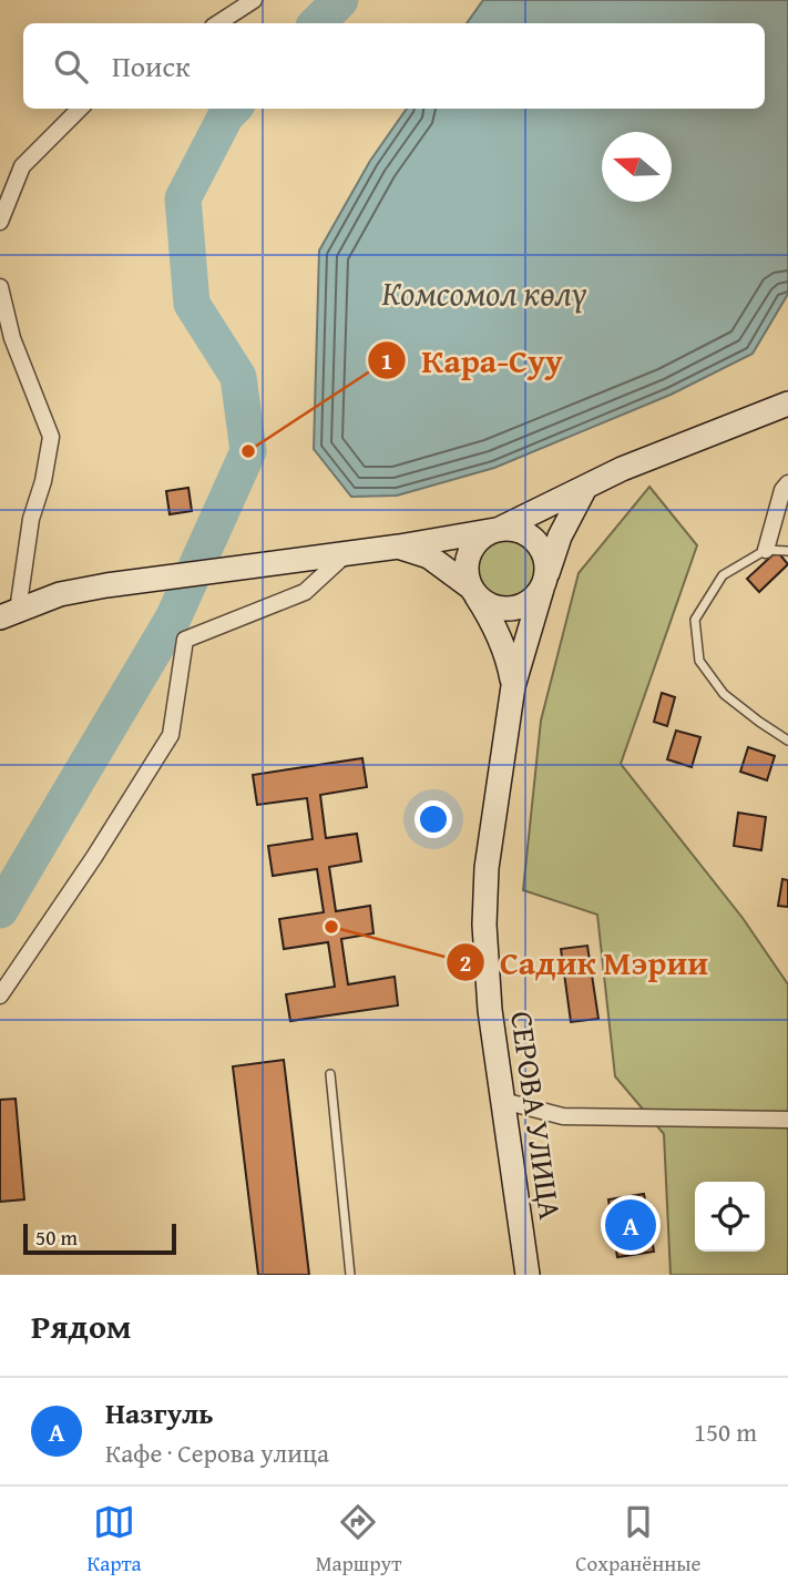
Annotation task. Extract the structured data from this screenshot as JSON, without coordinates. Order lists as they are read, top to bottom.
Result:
{
  "streets": {
    "main road": ["СЕРОВА УЛИЦА"]
  },
  "water": ["Комсомол көлү"],
  "places": ["Кара-Суу", "Садик Мэрии"],
  "scale_bar": "50 m",
  "north": "left",
  "page": {
    "search": "Поиск",
    "pins": "A",
    "scale": "50 m",
    "heading": "Рядом",
    "list": [
      {
        "mark": "A",
        "name": "Назгуль",
        "note": "Кафе · Серова улица",
        "value": "150 m"
      }
    ],
    "nav": ["Карта", "Маршрут", "Сохранённые"]
  }
}
